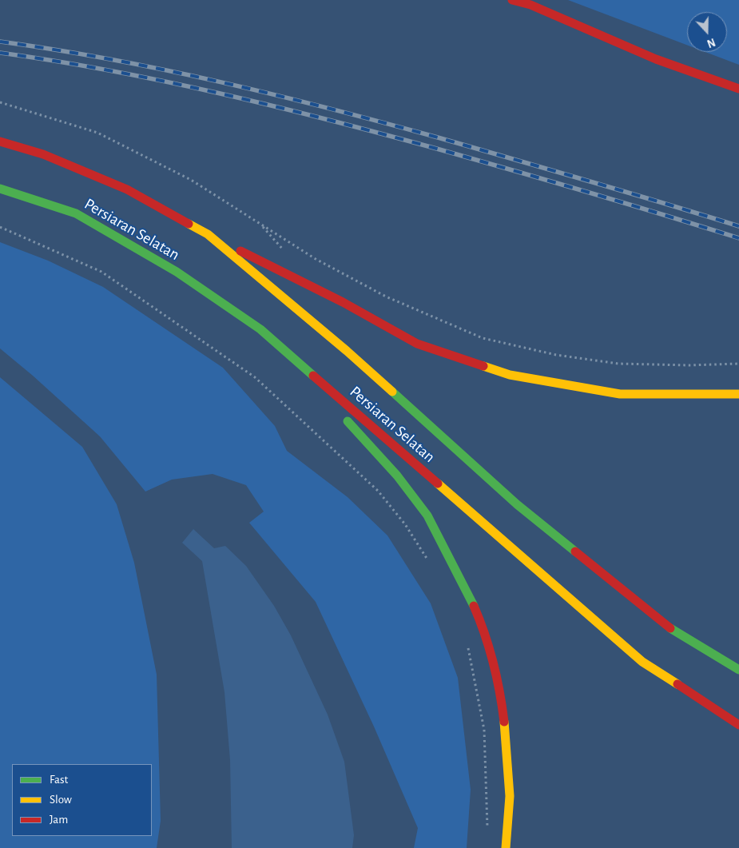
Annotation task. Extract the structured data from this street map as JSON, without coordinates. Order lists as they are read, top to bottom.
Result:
{
  "streets": {
    "main road": ["Persiaran Selatan"]
  },
  "legend": ["Fast", "Slow", "Jam"],
  "north": "bottom"
}
